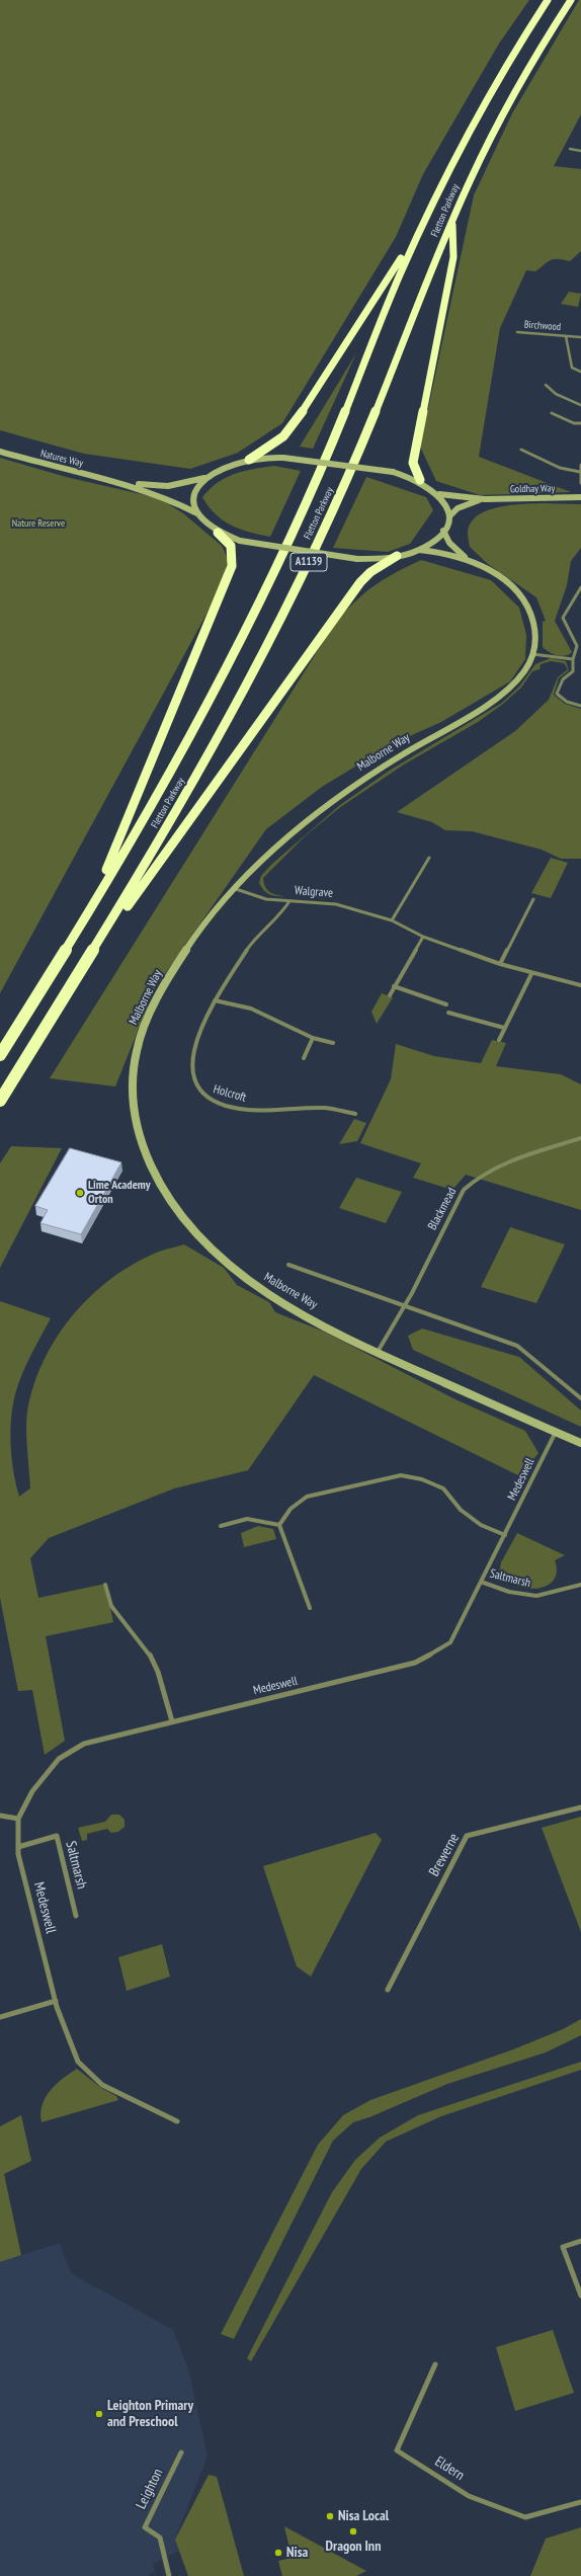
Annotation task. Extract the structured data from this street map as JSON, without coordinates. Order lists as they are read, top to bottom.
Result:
{
  "streets": {
    "highway": ["Fletton Parkway", "A1139"],
    "street": [
      "Birchwood",
      "Natures Way",
      "Goldhay Way",
      "Malborne Way",
      "Walgrave",
      "Holcroft",
      "Blackmead",
      "Medeswell",
      "Saltmarsh",
      "Brewerne",
      "Eldern",
      "Leighton"
    ]
  },
  "crossings": [
    ["Malborne Way", "Walgrave"],
    ["Malborne Way", "Blackmead"],
    ["Malborne Way", "Medeswell"],
    ["Walgrave", "Holcroft"],
    ["Medeswell", "Saltmarsh"]
  ],
  "parks": ["Nature Reserve"],
  "places": [
    "Lime Academy Orton",
    "Leighton Primary and Preschool",
    "Nisa Local",
    "Dragon Inn",
    "Nisa"
  ]
}
